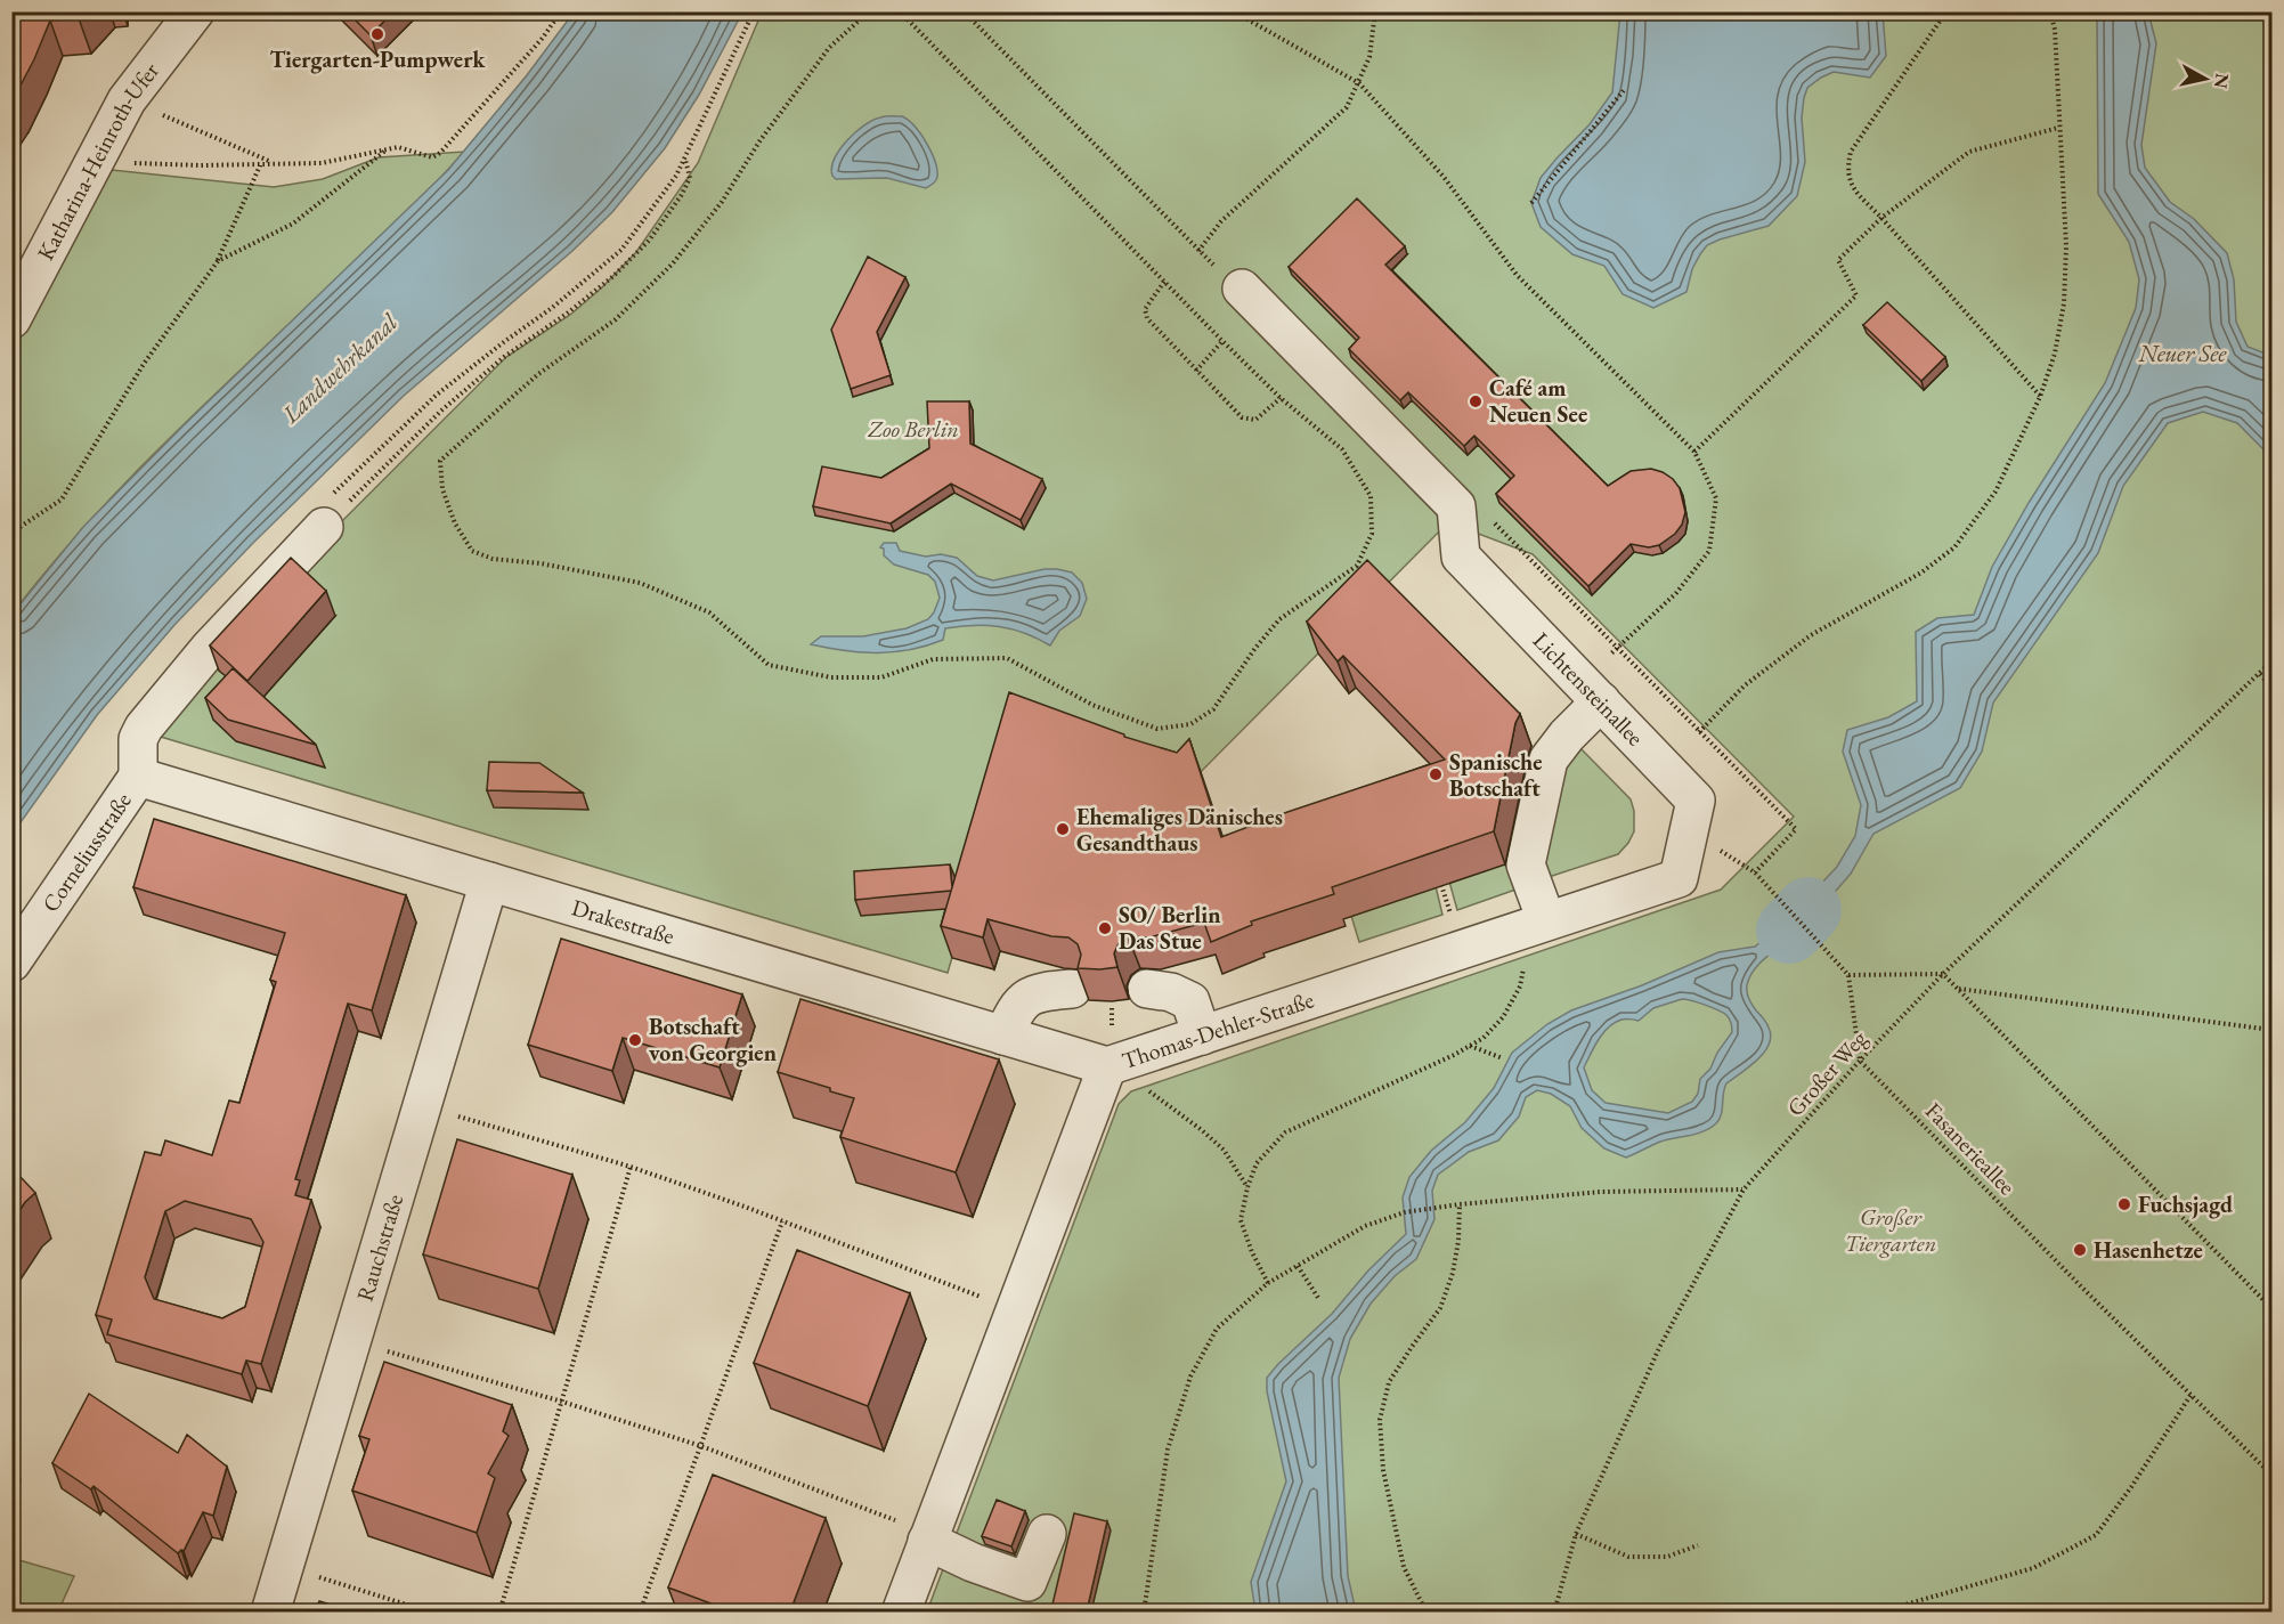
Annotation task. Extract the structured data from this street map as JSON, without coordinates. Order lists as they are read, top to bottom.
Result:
{
  "streets": {
    "street": [
      "Katharina-Heinroth-Ufer",
      "Lichtensteinallee",
      "Corneliusstraße",
      "Drakestraße",
      "Thomas-Dehler-Straße",
      "Rauchstraße"
    ],
    "path": ["Großer Weg", "Fasanerieallee"]
  },
  "crossings": [
    ["Lichtensteinallee", "Thomas-Dehler-Straße"],
    ["Corneliusstraße", "Drakestraße"],
    ["Drakestraße", "Thomas-Dehler-Straße"],
    ["Drakestraße", "Rauchstraße"],
    ["Großer Weg", "Fasanerieallee"]
  ],
  "water": ["Neuer See", "Landwehrkanal"],
  "parks": ["Zoo Berlin", "Großer Tiergarten"],
  "places": [
    "Tiergarten-Pumpwerk",
    "Café am Neuen See",
    "Spanische Botschaft",
    "Ehemaliges Dänisches Gesandthaus",
    "SO/ Berlin Das Stue",
    "Botschaft von Georgien",
    "Fuchsjagd",
    "Hasenhetze"
  ],
  "north": "right"
}
